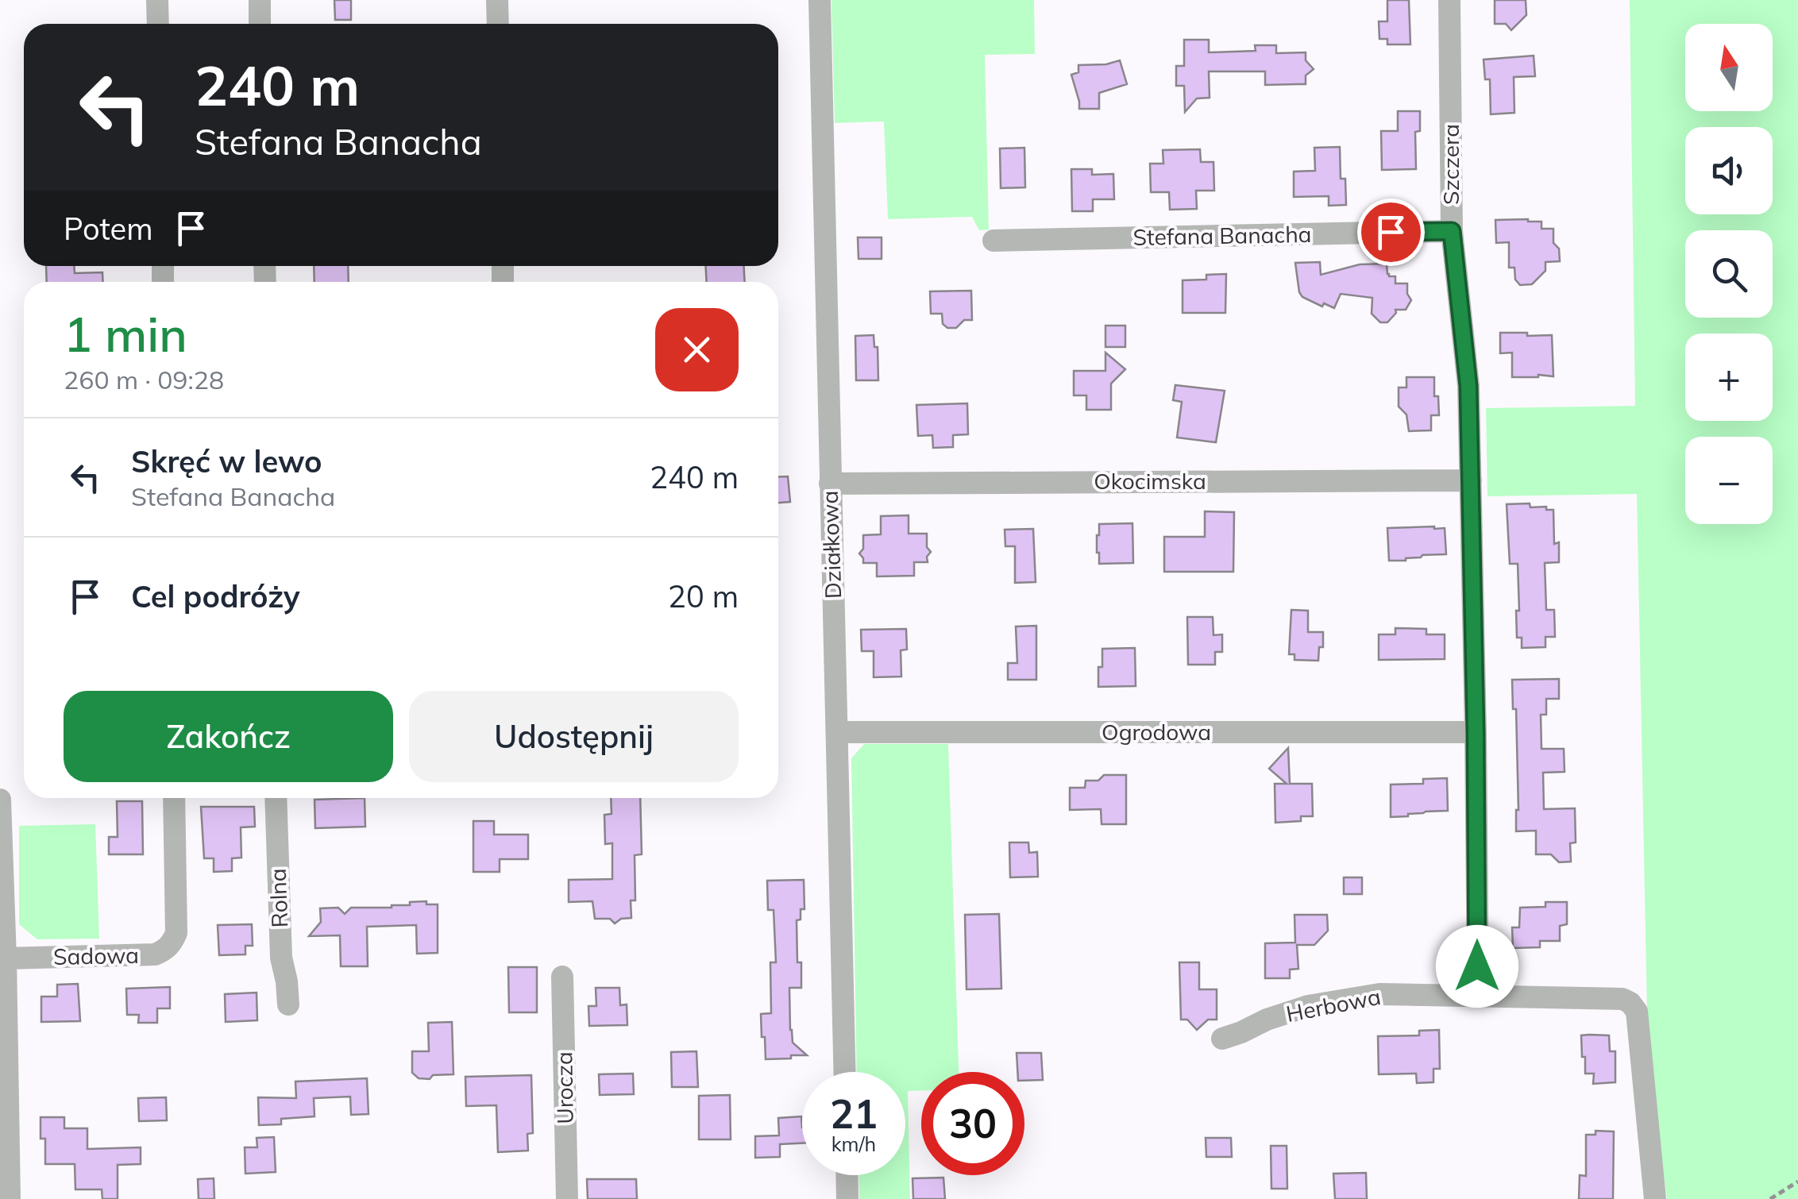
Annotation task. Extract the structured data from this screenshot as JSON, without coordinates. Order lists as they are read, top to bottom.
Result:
{
  "streets": {
    "street": [
      "Szczera",
      "Stefana Banacha",
      "Okocimska",
      "Działkowa",
      "Ogrodowa",
      "Rolna",
      "Sadowa",
      "Herbowa",
      "Urocza"
    ]
  },
  "crossings": [
    ["Szczera", "Stefana Banacha"],
    ["Szczera", "Okocimska"],
    ["Szczera", "Ogrodowa"],
    ["Szczera", "Herbowa"],
    ["Okocimska", "Działkowa"],
    ["Działkowa", "Ogrodowa"]
  ],
  "north": "top",
  "page": {
    "map_buttons": ["+", "−"],
    "turn": ["240 m", "Stefana Banacha"],
    "then": "Potem",
    "heading": ["1 min", "260 m · 09:28"],
    "list": [
      {
        "name": "Skręć w lewo",
        "note": "Stefana Banacha",
        "value": "240 m"
      },
      {
        "name": "Cel podróży",
        "value": "20 m"
      }
    ],
    "buttons": ["Zakończ", "Udostępnij"],
    "speed": "21 km/h",
    "limit": "30"
  }
}
